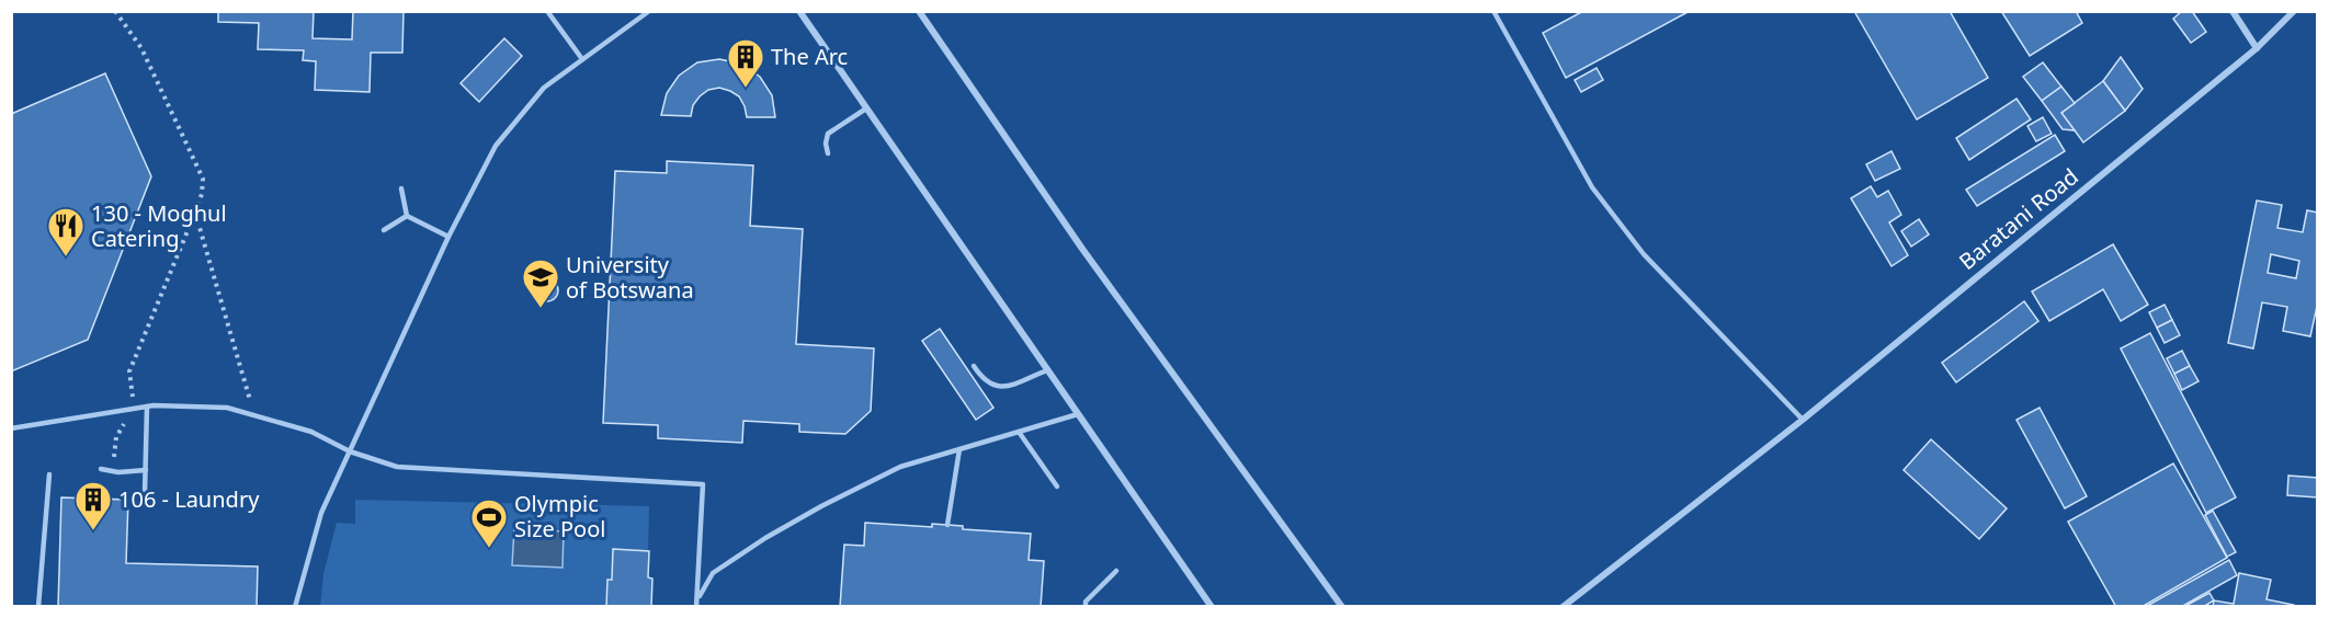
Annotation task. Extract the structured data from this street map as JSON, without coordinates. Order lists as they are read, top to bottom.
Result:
{
  "streets": {
    "street": ["Baratani Road"]
  },
  "places": {
    "building": ["The Arc", "106 - Laundry"],
    "restaurant": ["130 - Moghul Catering"],
    "school or university": ["University of Botswana"],
    "sports": ["Olympic Size Pool"]
  }
}
